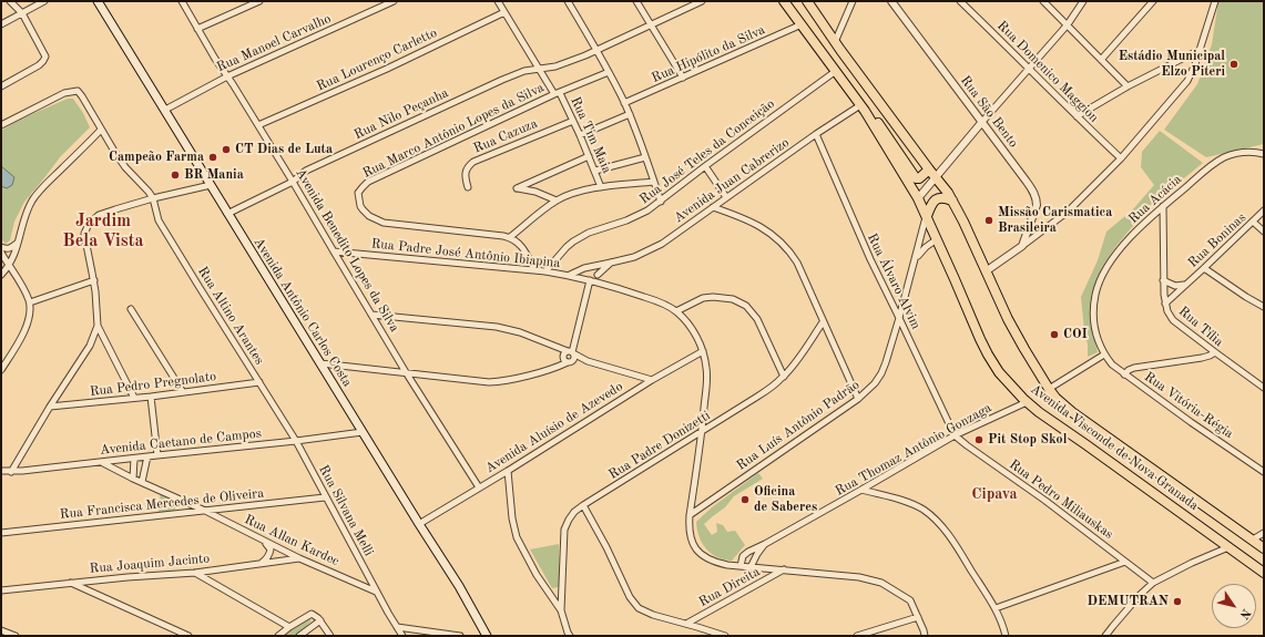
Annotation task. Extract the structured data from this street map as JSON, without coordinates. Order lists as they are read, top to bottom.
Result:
{
  "streets": {
    "main road": ["Avenida Antônio Carlos Costa", "Avenida Visconde de Nova Granada"],
    "street": [
      "Rua Manoel Carvalho",
      "Rua Hipólito da Silva",
      "Rua Lourenço Carletto",
      "Rua Domenico Maggion",
      "Rua São Bento",
      "Rua Nilo Peçanha",
      "Rua Marco Antônio Lopes da Silva",
      "Rua Tim Maia",
      "Rua Cazuza",
      "Rua José Teles da Conceição",
      "Avenida Juan Cabrerizo",
      "Rua Acácia",
      "Rua Boninas",
      "Avenida Benedito Lopes da Silva",
      "Rua Padre José Antônio Ibiapina",
      "Rua Álvaro Alvim",
      "Rua Altino Arantes",
      "Rua Tília",
      "Rua Pedro Pregnolato",
      "Rua Vitória-Régia",
      "Rua Luís Antônio Padrão",
      "Avenida Aluísio de Azevedo",
      "Avenida Caetano de Campos",
      "Rua Padre Donizetti",
      "Rua Thomaz Antônio Gonzaga",
      "Rua Pedro Miliauskas",
      "Rua Francisca Mercedes de Oliveira",
      "Rua Silvana Melli",
      "Rua Allan Kardec",
      "Rua Joaquim Jacinto",
      "Rua Direita"
    ]
  },
  "crossings": [
    ["Rua Manoel Carvalho", "Avenida Benedito Lopes da Silva"],
    ["Rua Manoel Carvalho", "Avenida Antônio Carlos Costa"],
    ["Rua Hipólito da Silva", "Avenida Visconde de Nova Granada"],
    ["Rua Lourenço Carletto", "Rua Tim Maia"],
    ["Rua Lourenço Carletto", "Avenida Benedito Lopes da Silva"],
    ["Rua Nilo Peçanha", "Rua Tim Maia"],
    ["Rua Nilo Peçanha", "Avenida Benedito Lopes da Silva"],
    ["Rua Nilo Peçanha", "Avenida Antônio Carlos Costa"],
    ["Rua Marco Antônio Lopes da Silva", "Rua Tim Maia"],
    ["Rua Tim Maia", "Rua Cazuza"],
    ["Rua José Teles da Conceição", "Rua Padre José Antônio Ibiapina"],
    ["Rua José Teles da Conceição", "Avenida Visconde de Nova Granada"],
    ["Avenida Juan Cabrerizo", "Rua Padre José Antônio Ibiapina"],
    ["Avenida Juan Cabrerizo", "Rua Álvaro Alvim"],
    ["Avenida Juan Cabrerizo", "Avenida Visconde de Nova Granada"],
    ["Rua Acácia", "Rua Tília"],
    ["Rua Acácia", "Rua Vitória-Régia"],
    ["Rua Boninas", "Rua Tília"],
    ["Avenida Benedito Lopes da Silva", "Rua Padre José Antônio Ibiapina"],
    ["Avenida Benedito Lopes da Silva", "Avenida Aluísio de Azevedo"],
    ["Rua Álvaro Alvim", "Rua Luís Antônio Padrão"],
    ["Rua Álvaro Alvim", "Rua Thomaz Antônio Gonzaga"],
    ["Rua Álvaro Alvim", "Rua Pedro Miliauskas"],
    ["Avenida Antônio Carlos Costa", "Avenida Aluísio de Azevedo"],
    ["Avenida Antônio Carlos Costa", "Avenida Caetano de Campos"],
    ["Rua Altino Arantes", "Rua Pedro Pregnolato"],
    ["Rua Altino Arantes", "Avenida Caetano de Campos"],
    ["Rua Altino Arantes", "Rua Silvana Melli"],
    ["Rua Luís Antônio Padrão", "Avenida Visconde de Nova Granada"],
    ["Avenida Caetano de Campos", "Rua Silvana Melli"],
    ["Avenida Caetano de Campos", "Rua Allan Kardec"],
    ["Avenida Visconde de Nova Granada", "Rua Thomaz Antônio Gonzaga"],
    ["Rua Thomaz Antônio Gonzaga", "Rua Pedro Miliauskas"],
    ["Rua Francisca Mercedes de Oliveira", "Rua Silvana Melli"],
    ["Rua Francisca Mercedes de Oliveira", "Rua Allan Kardec"],
    ["Rua Silvana Melli", "Rua Allan Kardec"],
    ["Rua Allan Kardec", "Rua Joaquim Jacinto"]
  ],
  "districts": ["Jardim Bela Vista", "Cipava"],
  "places": [
    "Estádio Municipal Elzo Piteri",
    "CT Dias de Luta",
    "Campeão Farma",
    "BR Mania",
    "Missão Carismatica Brasileira",
    "COI",
    "Pit Stop Skol",
    "Oficina de Saberes",
    "DEMUTRAN"
  ],
  "north": "bottom right"
}
